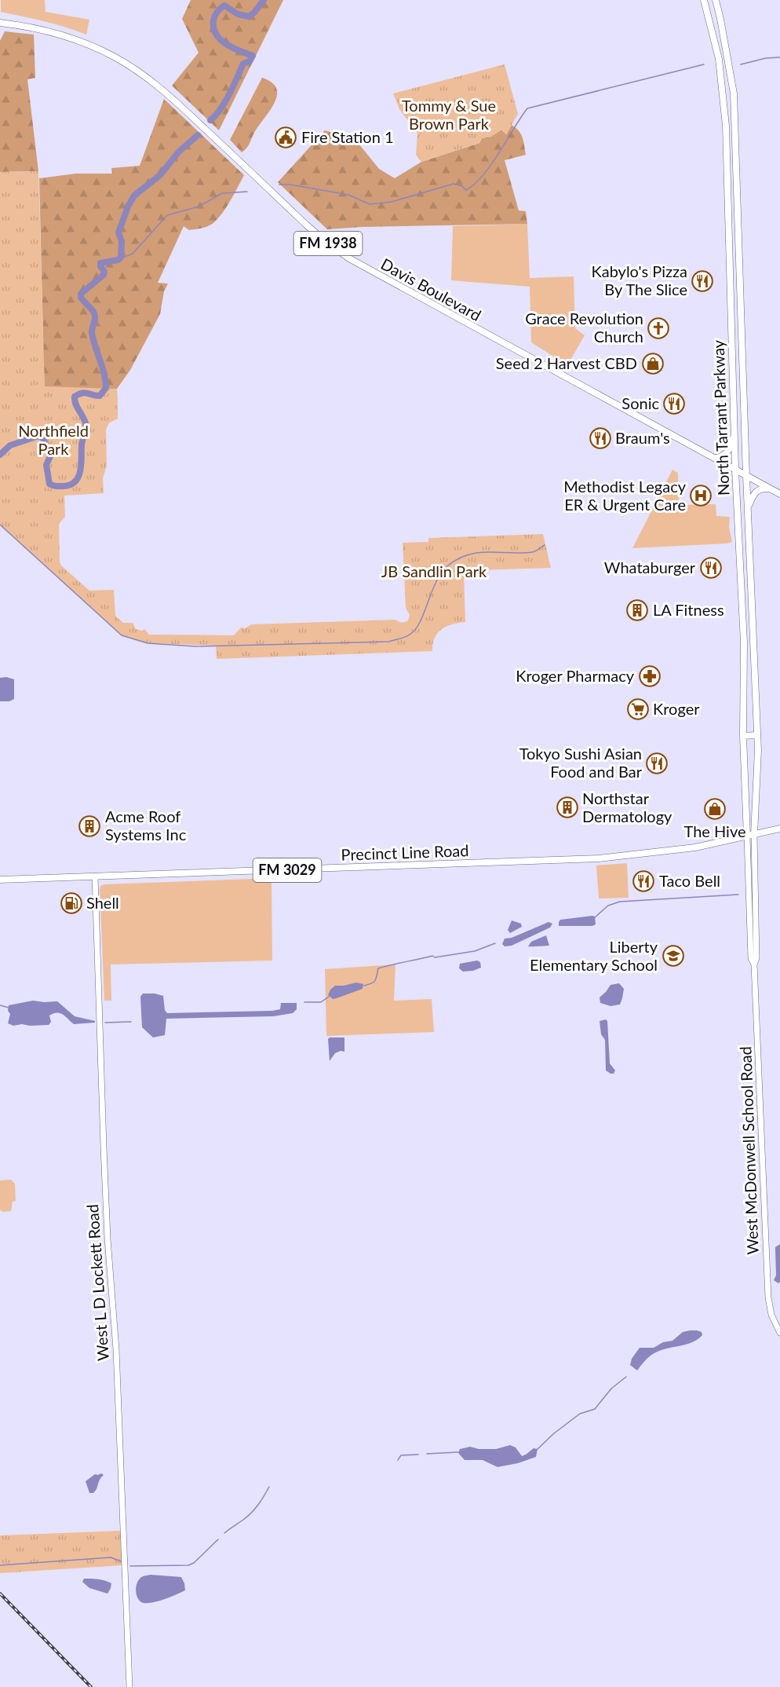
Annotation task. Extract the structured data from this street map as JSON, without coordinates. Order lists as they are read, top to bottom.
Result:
{
  "streets": {
    "main road": [
      "FM 1938",
      "Davis Boulevard",
      "North Tarrant Parkway",
      "Precinct Line Road",
      "FM 3029",
      "West McDonwell School Road",
      "West L D Lockett Road"
    ]
  },
  "crossings": [
    ["Davis Boulevard", "North Tarrant Parkway"],
    ["North Tarrant Parkway", "Precinct Line Road"],
    ["North Tarrant Parkway", "West McDonwell School Road"],
    ["Precinct Line Road", "West McDonwell School Road"],
    ["Precinct Line Road", "West L D Lockett Road"]
  ],
  "parks": ["Tommy & Sue Brown Park", "Northfield Park", "JB Sandlin Park"],
  "places": {
    "public building": ["Fire Station 1"],
    "restaurant": [
      "Kabylo's Pizza By The Slice",
      "Sonic",
      "Braum's",
      "Whataburger",
      "Tokyo Sushi Asian Food and Bar",
      "Taco Bell"
    ],
    "church": ["Grace Revolution Church"],
    "shop": ["Seed 2 Harvest CBD", "The Hive"],
    "hospital": ["Methodist Legacy ER & Urgent Care"],
    "building": ["LA Fitness", "Northstar Dermatology", "Acme Roof Systems Inc"],
    "pharmacy": ["Kroger Pharmacy"],
    "supermarket": ["Kroger"],
    "fuel station": ["Shell"],
    "school or university": ["Liberty Elementary School"]
  }
}
